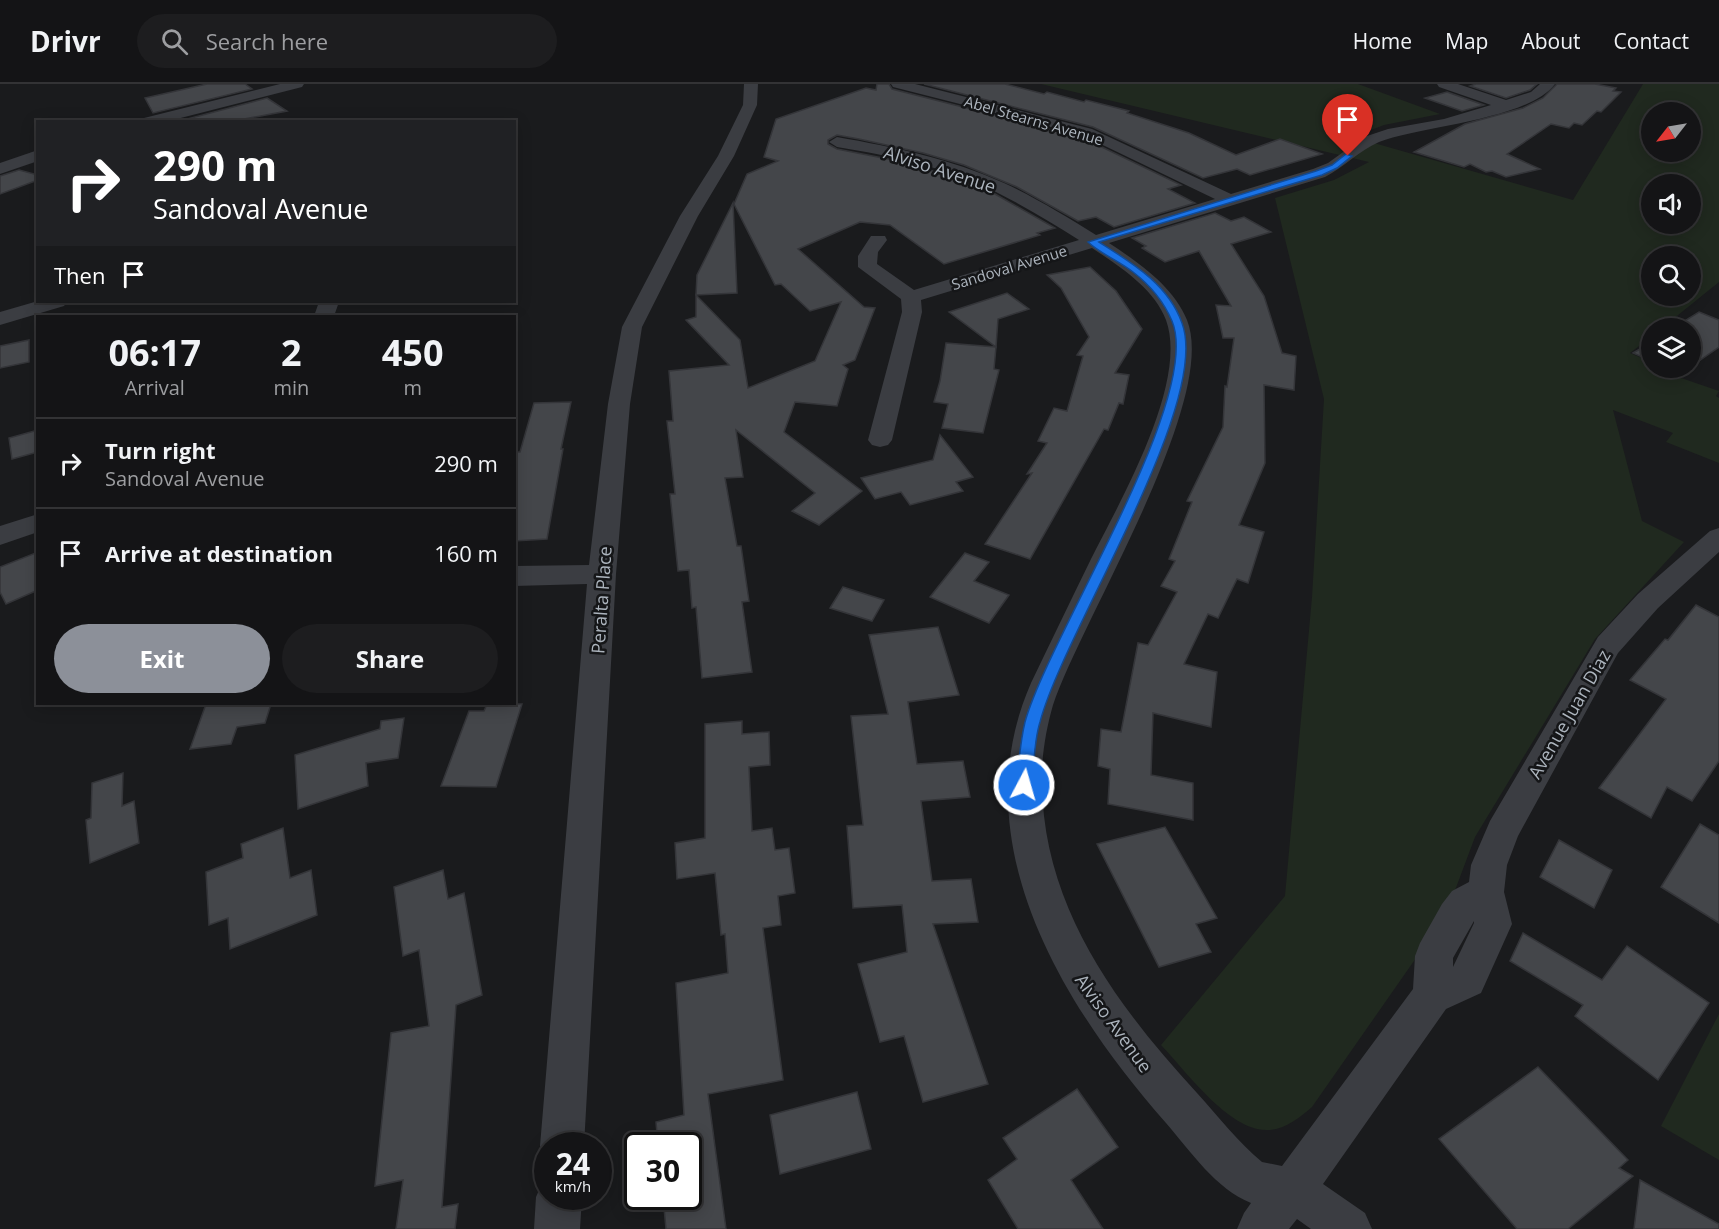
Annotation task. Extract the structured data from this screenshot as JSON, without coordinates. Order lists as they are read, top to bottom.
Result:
{
  "streets": {
    "street": [
      "Abel Stearns Avenue",
      "Alviso Avenue",
      "Sandoval Avenue",
      "Peralta Place",
      "Avenue Juan Diaz"
    ]
  },
  "crossings": [
    ["Abel Stearns Avenue", "Sandoval Avenue"],
    ["Alviso Avenue", "Sandoval Avenue"],
    ["Alviso Avenue", "Avenue Juan Diaz"]
  ],
  "north": "bottom left",
  "page": {
    "header": "Drivr",
    "search": "Search here",
    "nav": [
      "Home",
      "Map",
      "About",
      "Contact"
    ],
    "turn": ["290 m", "Sandoval Avenue"],
    "then": "Then",
    "eta": [
      "06:17",
      "Arrival",
      "2",
      "min",
      "450",
      "m"
    ],
    "list": [
      {
        "name": "Turn right",
        "note": "Sandoval Avenue",
        "value": "290 m"
      },
      {
        "name": "Arrive at destination",
        "value": "160 m"
      }
    ],
    "buttons": ["Exit", "Share"],
    "speed": "24 km/h",
    "limit": "30"
  }
}
